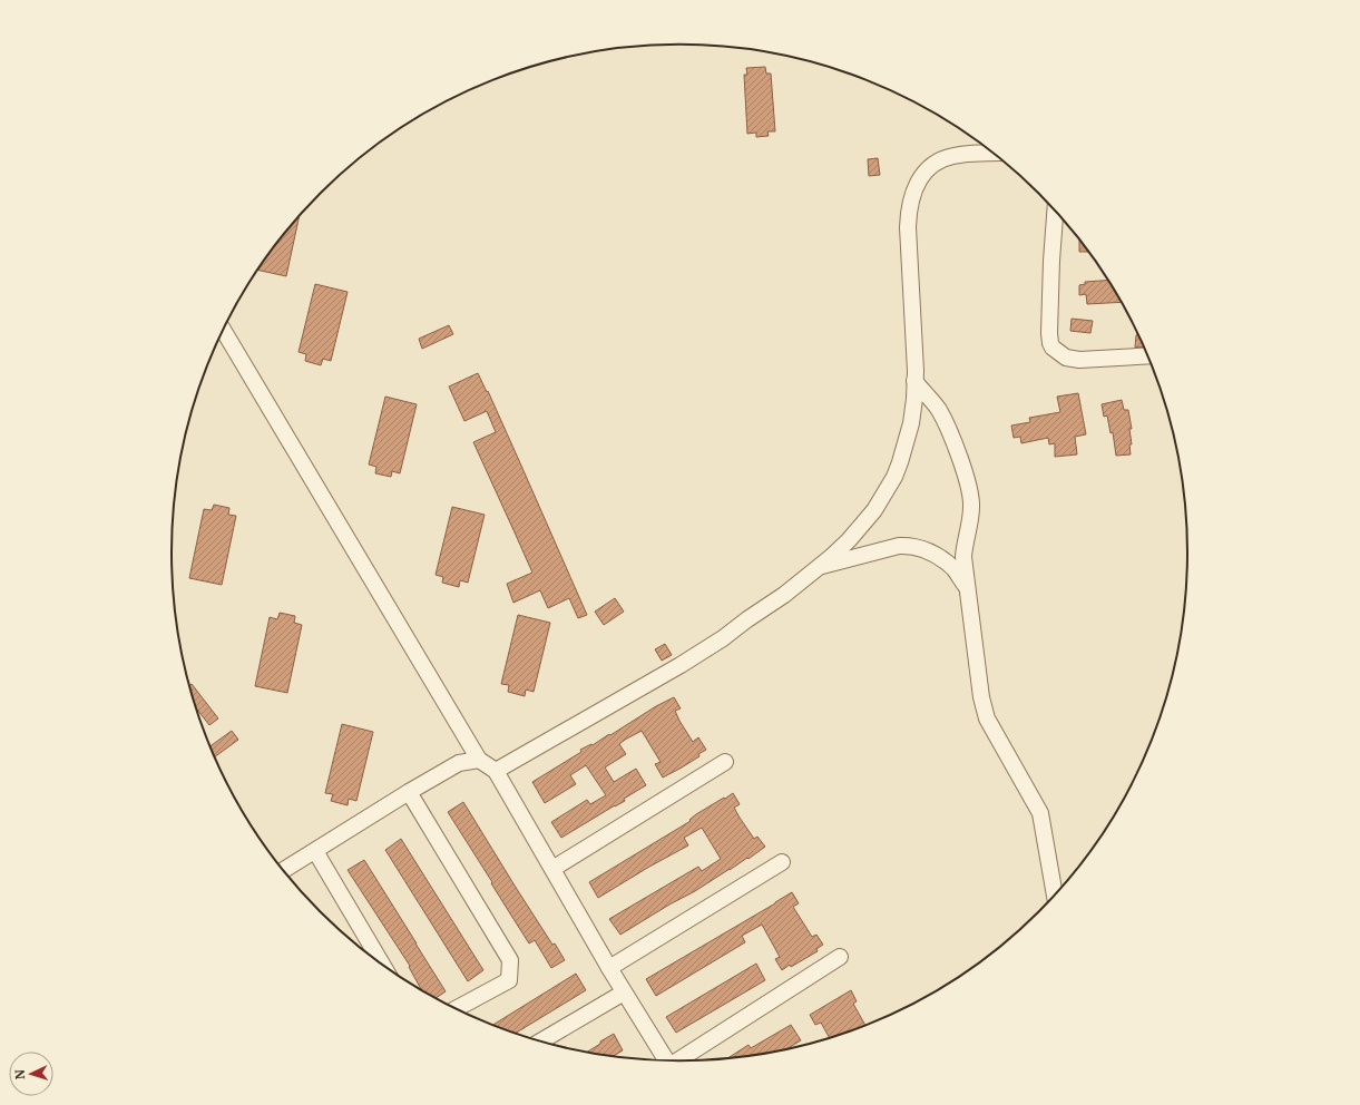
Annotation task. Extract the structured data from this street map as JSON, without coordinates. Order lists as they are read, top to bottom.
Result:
{
  "north": "left"
}
